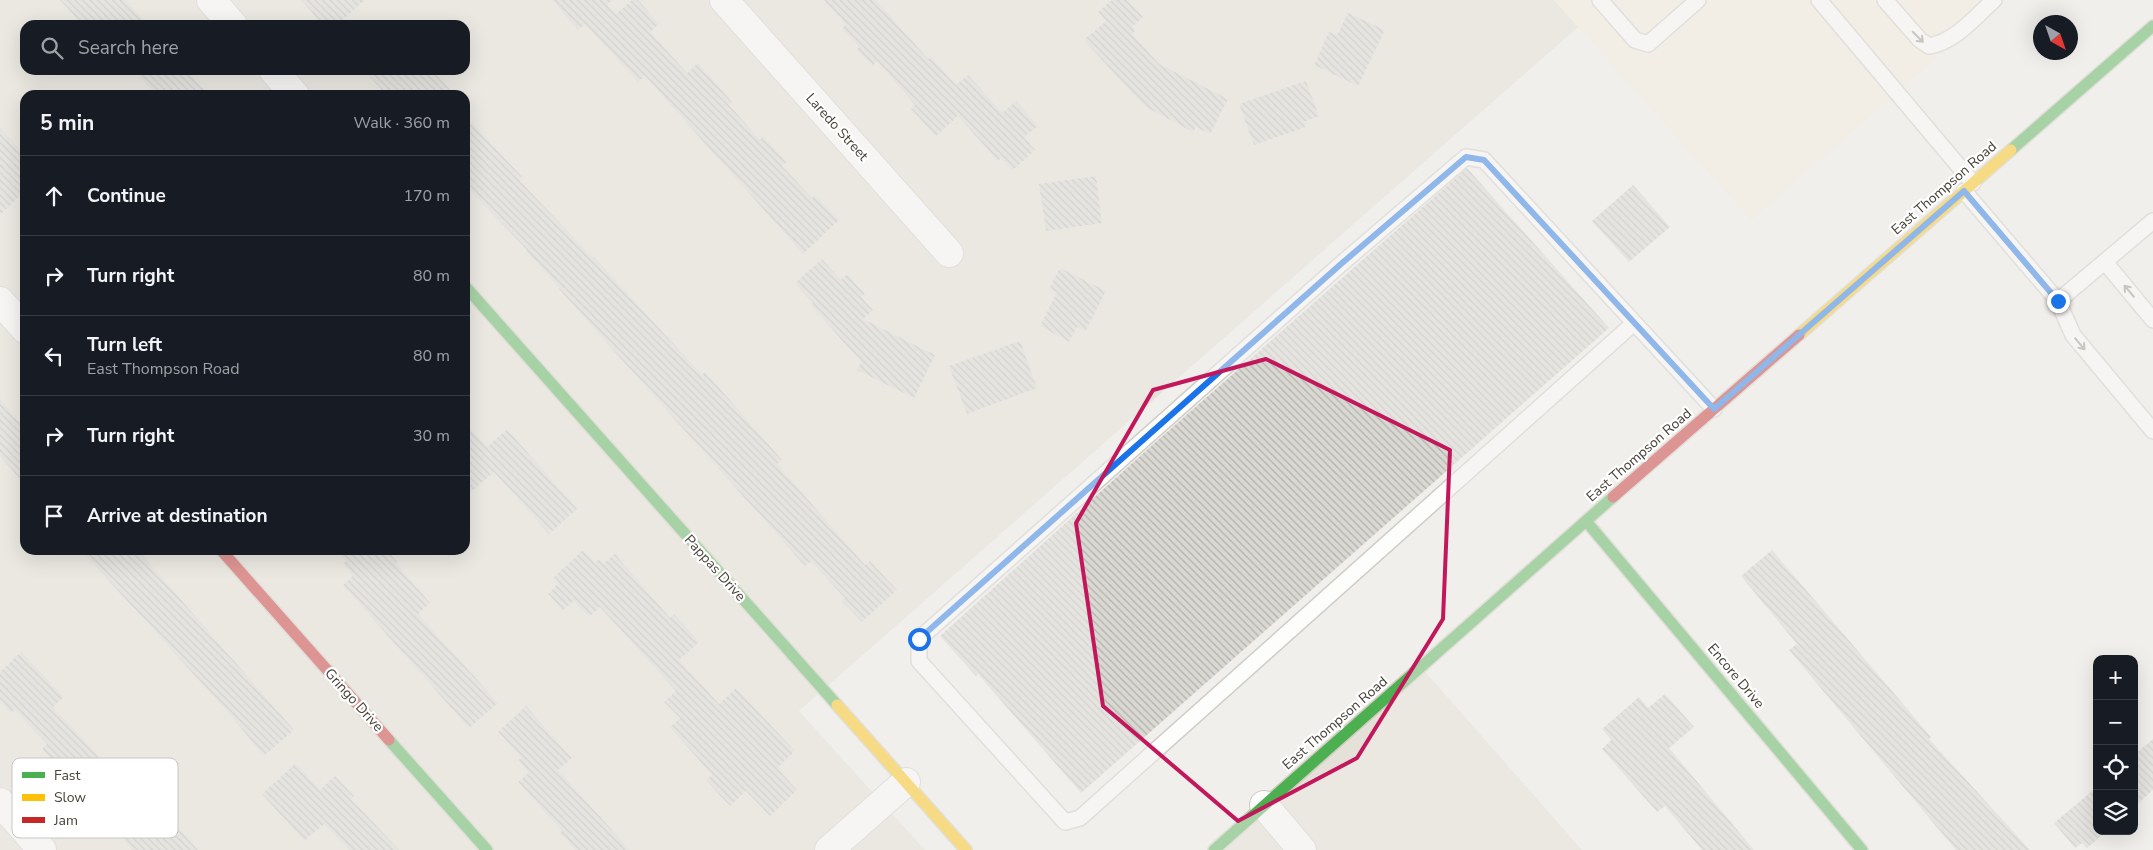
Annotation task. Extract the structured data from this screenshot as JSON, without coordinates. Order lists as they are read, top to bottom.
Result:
{
  "streets": {
    "street": [
      "Laredo Street",
      "East Thompson Road",
      "Pappas Drive",
      "Encore Drive",
      "Gringo Drive"
    ]
  },
  "crossings": [
    ["East Thompson Road", "Encore Drive"]
  ],
  "legend": ["Fast", "Slow", "Jam"],
  "north": "bottom right",
  "page": {
    "search": "Search here",
    "heading": ["5 min", "Walk · 360 m"],
    "list": [
      ["Continue", "170 m"],
      ["Turn right", "80 m"],
      ["Turn left", "East Thompson Road", "80 m"],
      ["Turn right", "30 m"],
      "Arrive at destination"
    ],
    "map_buttons": ["+", "−"]
  }
}
